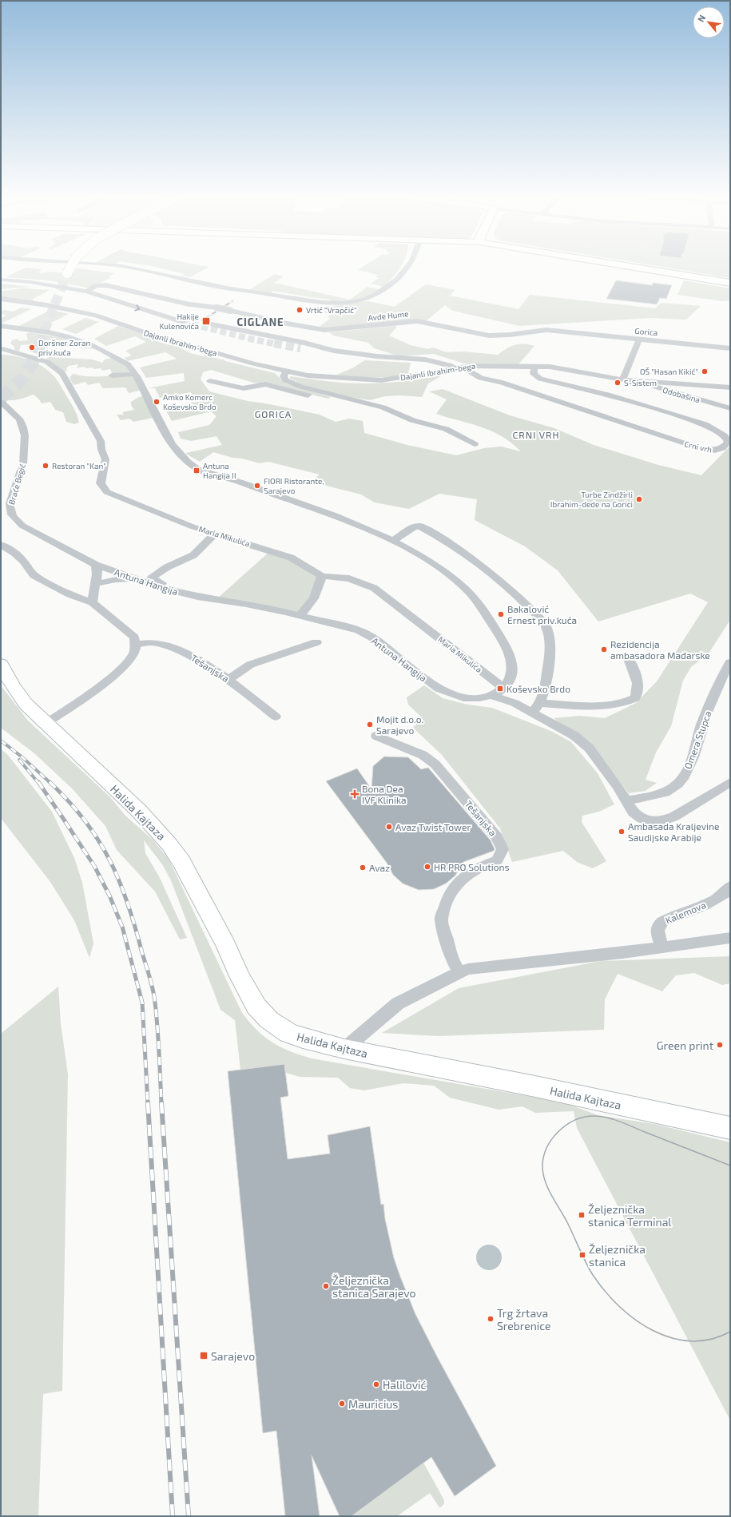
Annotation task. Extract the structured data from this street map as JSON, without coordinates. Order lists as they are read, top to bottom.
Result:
{
  "streets": {
    "main road": ["Halida Kajtaza"],
    "street": [
      "Avde Hume",
      "Gorica",
      "Dajanli Ibrahim-bega",
      "Odobašina",
      "Crni vrh",
      "Braće Begić",
      "Maria Mikulića",
      "Antuna Hangija",
      "Tešanjska",
      "Omera Stupca",
      "Kalemova"
    ]
  },
  "crossings": [
    ["Avde Hume", "Gorica"],
    ["Dajanli Ibrahim-bega", "Odobašina"],
    ["Dajanli Ibrahim-bega", "Crni vrh"],
    ["Odobašina", "Crni vrh"],
    ["Braće Begić", "Antuna Hangija"],
    ["Maria Mikulića", "Antuna Hangija"]
  ],
  "districts": ["CIGLANE", "GORICA", "CRNI VRH"],
  "places": {
    "other": [
      "Vrtić \"Vrapčić\"",
      "Doršner Zoran priv.kuća",
      "OŠ \"Hasan Kikić\"",
      "S-Sistem",
      "Amko Komerc Koševsko Brdo",
      "Restoran \"Kan\"",
      "FIORI Ristorante, Sarajevo",
      "Turbe Zindžirli Ibrahim-dede na Gorici",
      "Bakalović Ernest priv.kuća",
      "Rezidencija ambasadora Mađarske",
      "Mojit d.o.o. Sarajevo",
      "Avaz Twist Tower",
      "Ambasada Kraljevine Saudijske Arabije",
      "HR PRO Solutions",
      "Avaz",
      "Green print",
      "Željeznička stanica Sarajevo",
      "Trg žrtava Srebrenice",
      "Halilović",
      "Mauricius"
    ],
    "transit": [
      "Hakije Kulenovića",
      "Antuna Hangija II",
      "Koševsko Brdo",
      "Željeznička stanica Terminal",
      "Željeznička stanica",
      "Sarajevo"
    ],
    "health": ["Bona Dea IVF Klinika"]
  },
  "north": "top left"
}
